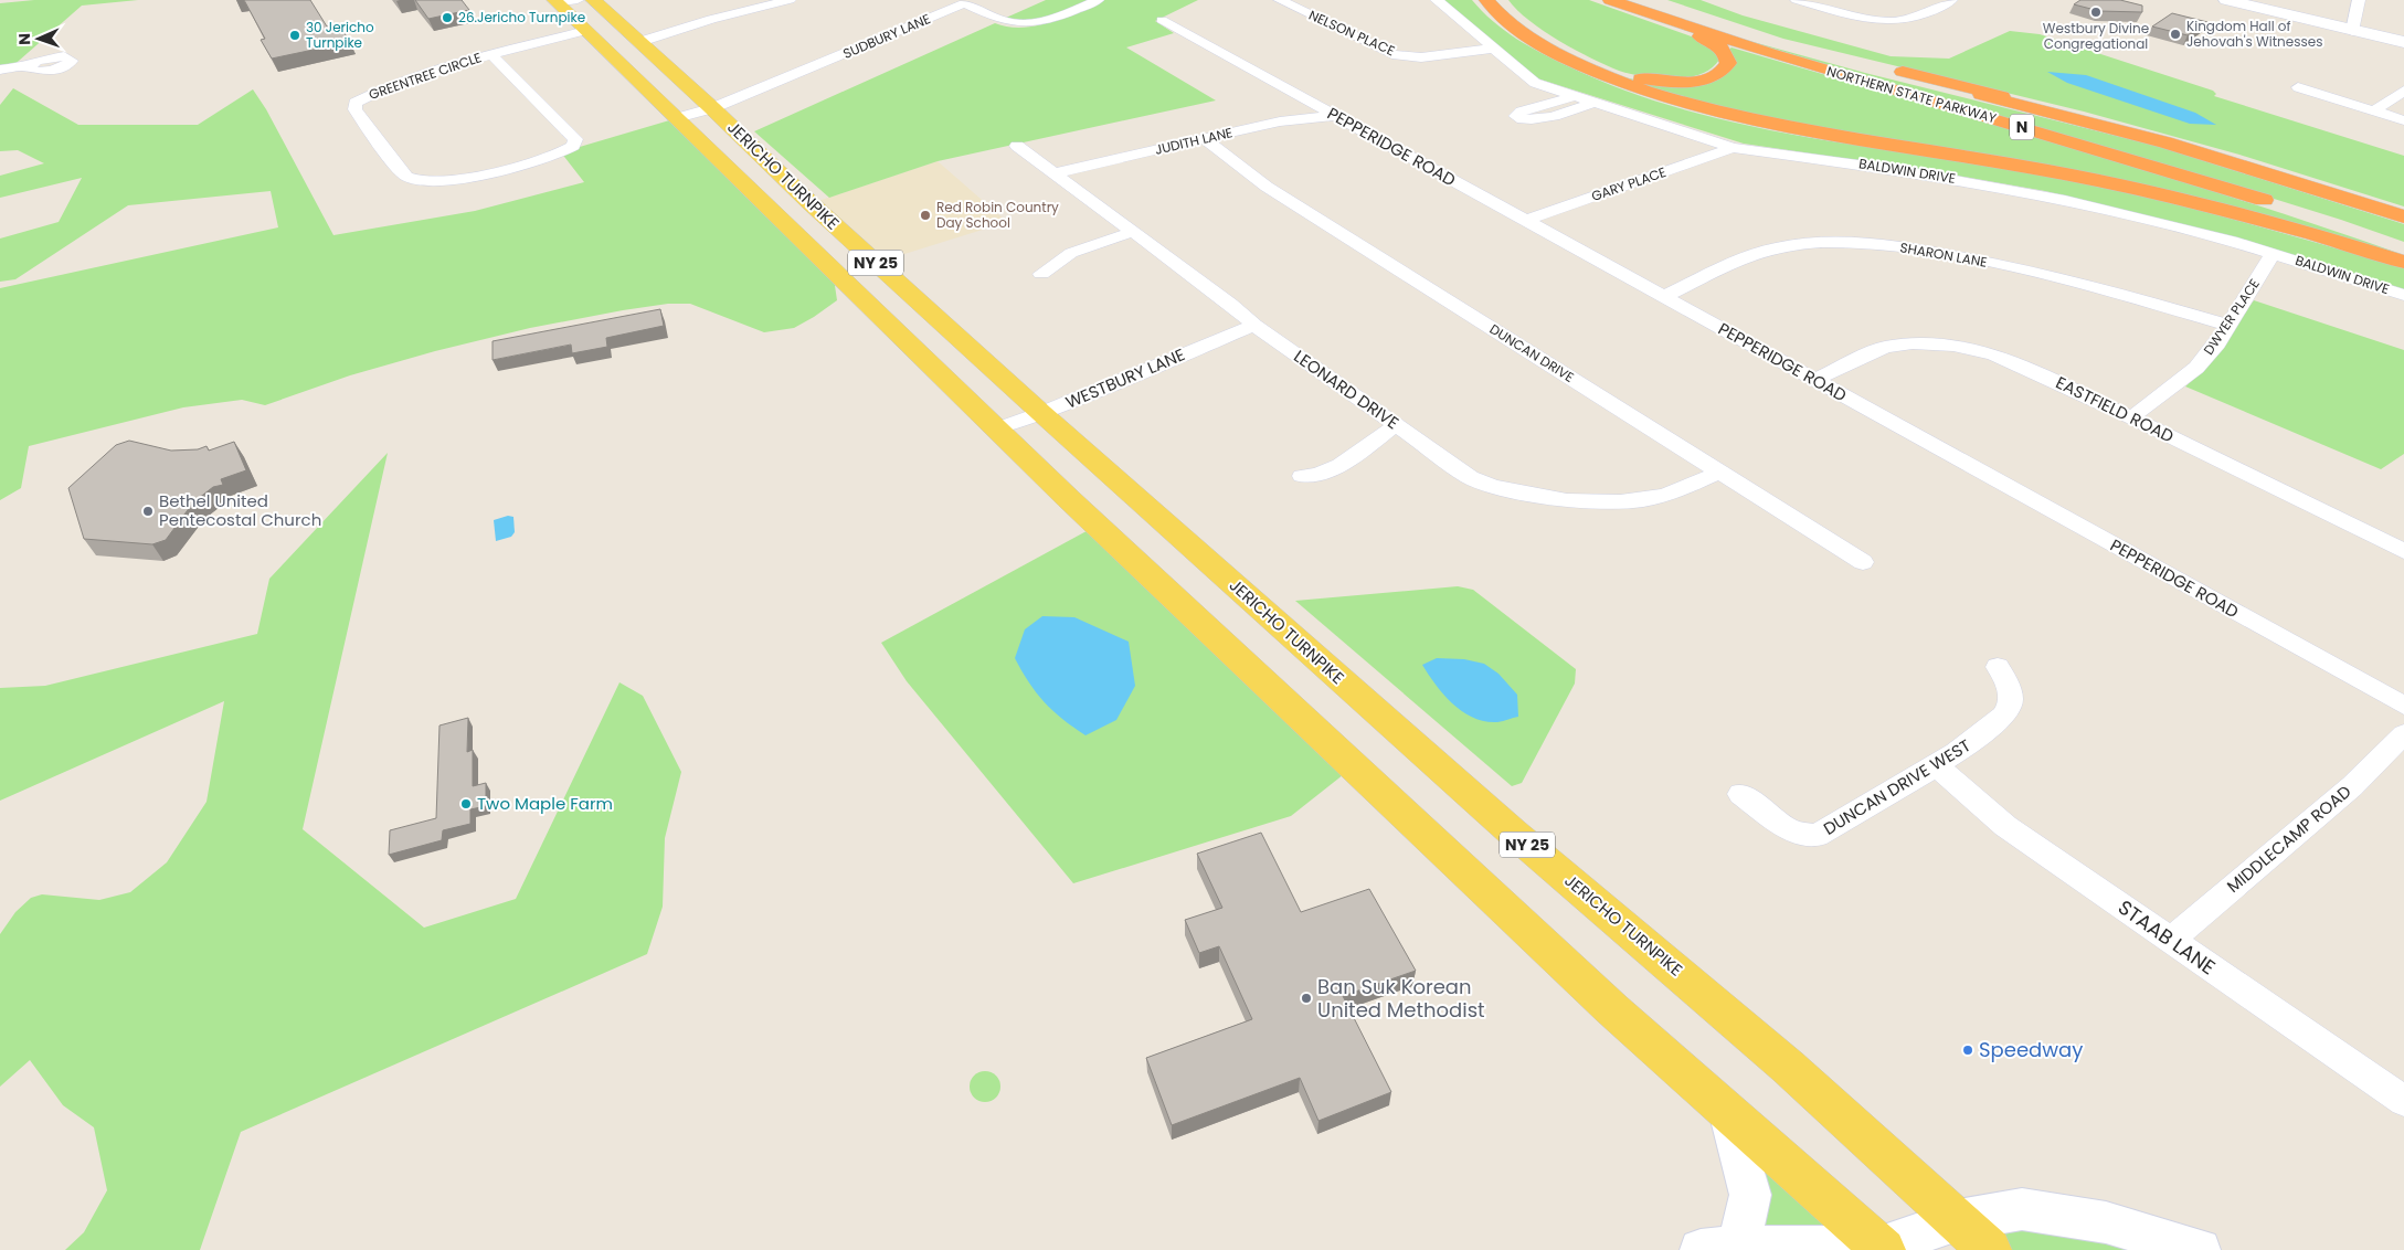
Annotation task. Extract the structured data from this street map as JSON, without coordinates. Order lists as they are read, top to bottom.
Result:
{
  "streets": {
    "highway": ["NORTHERN STATE PARKWAY", "N"],
    "main road": ["JERICHO TURNPIKE", "NY 25"],
    "street": [
      "NELSON PLACE",
      "SUDBURY LANE",
      "GREENTREE CIRCLE",
      "JUDITH LANE",
      "PEPPERIDGE ROAD",
      "BALDWIN DRIVE",
      "GARY PLACE",
      "SHARON LANE",
      "DWYER PLACE",
      "DUNCAN DRIVE",
      "WESTBURY LANE",
      "LEONARD DRIVE",
      "EASTFIELD ROAD",
      "DUNCAN DRIVE WEST",
      "MIDDLECAMP ROAD",
      "STAAB LANE"
    ]
  },
  "crossings": [
    ["NELSON PLACE", "BALDWIN DRIVE"],
    ["SUDBURY LANE", "JERICHO TURNPIKE"],
    ["GREENTREE CIRCLE", "JERICHO TURNPIKE"],
    ["JUDITH LANE", "PEPPERIDGE ROAD"],
    ["JUDITH LANE", "DUNCAN DRIVE"],
    ["JUDITH LANE", "LEONARD DRIVE"],
    ["PEPPERIDGE ROAD", "GARY PLACE"],
    ["PEPPERIDGE ROAD", "SHARON LANE"],
    ["PEPPERIDGE ROAD", "EASTFIELD ROAD"],
    ["BALDWIN DRIVE", "GARY PLACE"],
    ["BALDWIN DRIVE", "DWYER PLACE"],
    ["JERICHO TURNPIKE", "WESTBURY LANE"],
    ["SHARON LANE", "DWYER PLACE"],
    ["DWYER PLACE", "EASTFIELD ROAD"],
    ["DUNCAN DRIVE", "LEONARD DRIVE"],
    ["WESTBURY LANE", "LEONARD DRIVE"],
    ["DUNCAN DRIVE WEST", "STAAB LANE"],
    ["MIDDLECAMP ROAD", "STAAB LANE"]
  ],
  "places": [
    "Westbury Divine Congregational",
    "26.Jericho Turnpike",
    "Kingdom Hall of Jehovah's Witnesses",
    "30 Jericho Turnpike",
    "Red Robin Country Day School",
    "Bethel United Pentecostal Church",
    "Two Maple Farm",
    "Ban Suk Korean United Methodist",
    "Speedway"
  ],
  "north": "left"
}
